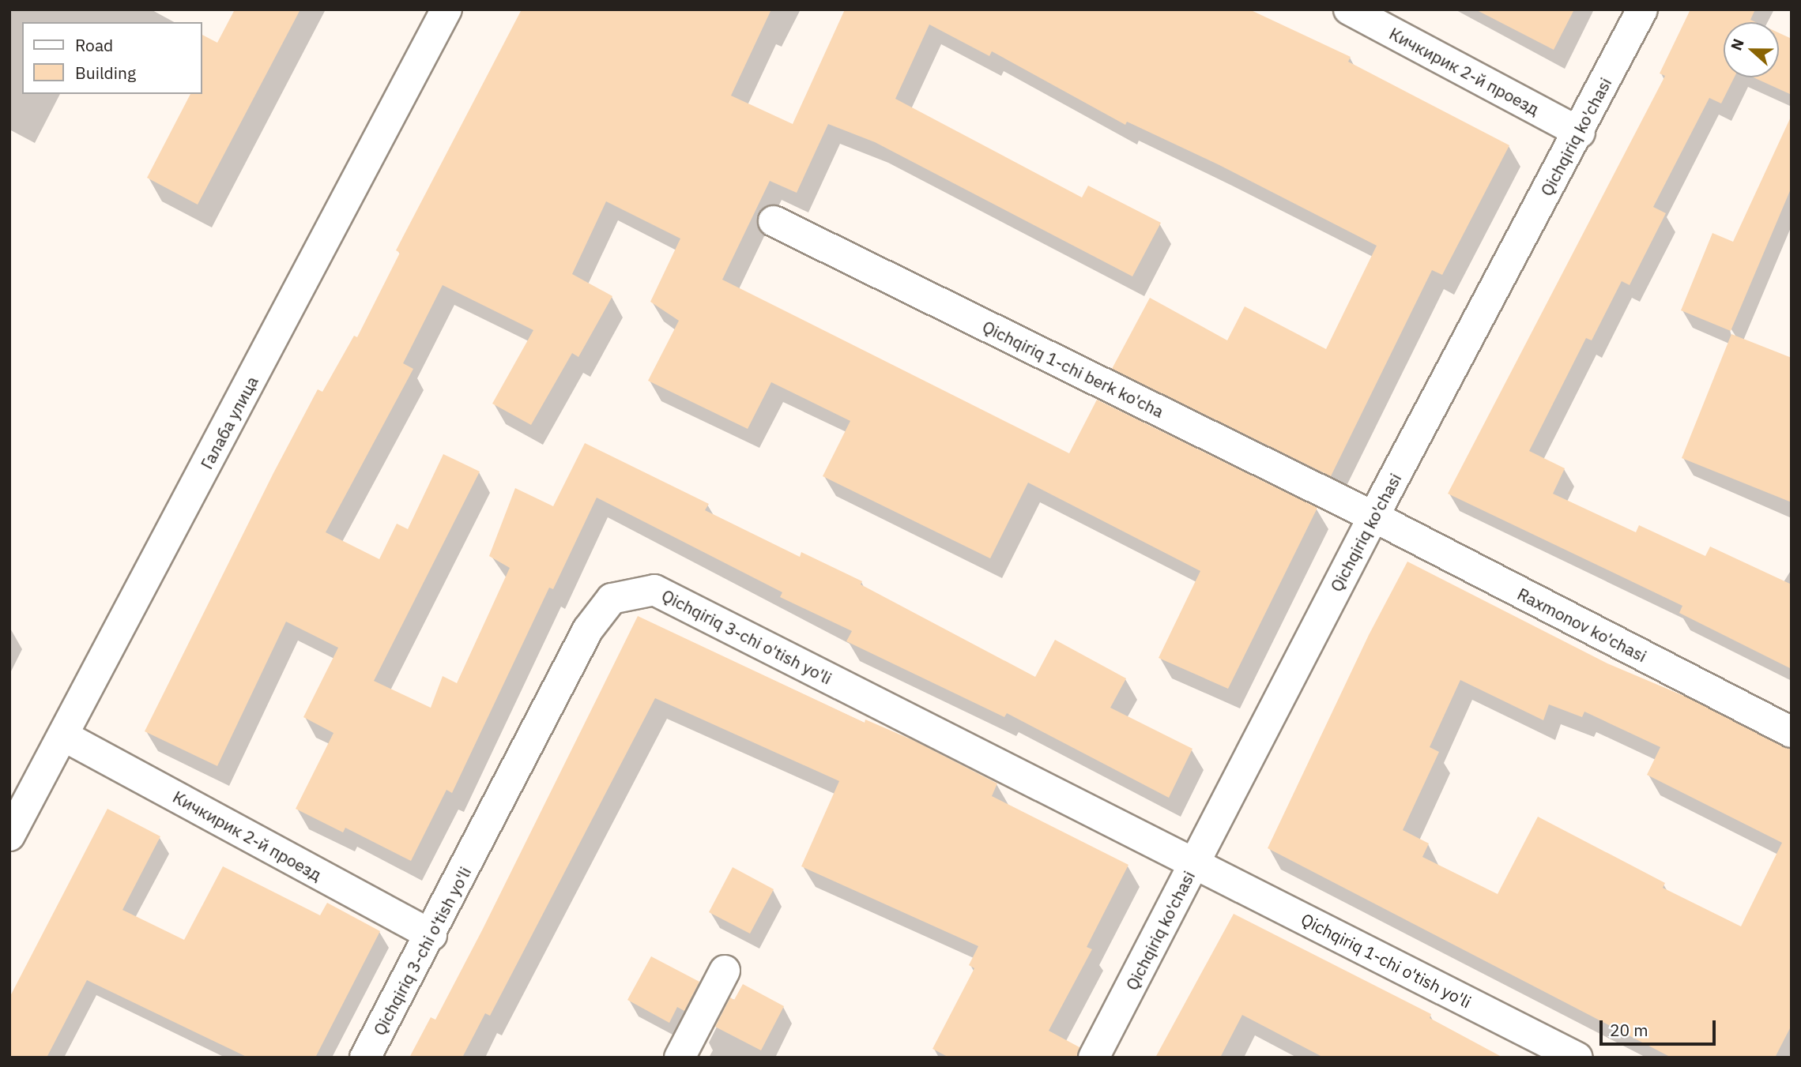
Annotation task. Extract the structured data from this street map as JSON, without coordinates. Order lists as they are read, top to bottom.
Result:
{
  "streets": {
    "street": [
      "Кичкирик 2-й проезд",
      "Qichqiriq ko'chasi",
      "Qichqiriq 1-chi berk ko'cha",
      "Галаба улица",
      "Raxmonov ko'chasi",
      "Qichqiriq 3-chi o'tish yo'li",
      "Qichqiriq 1-chi o'tish yo'li"
    ]
  },
  "crossings": [
    ["Кичкирик 2-й проезд", "Qichqiriq ko'chasi"],
    ["Кичкирик 2-й проезд", "Галаба улица"],
    ["Кичкирик 2-й проезд", "Qichqiriq 3-chi o'tish yo'li"],
    ["Qichqiriq ko'chasi", "Qichqiriq 1-chi berk ko'cha"],
    ["Qichqiriq ko'chasi", "Raxmonov ko'chasi"],
    ["Qichqiriq ko'chasi", "Qichqiriq 3-chi o'tish yo'li"],
    ["Qichqiriq ko'chasi", "Qichqiriq 1-chi o'tish yo'li"],
    ["Qichqiriq 1-chi berk ko'cha", "Raxmonov ko'chasi"],
    ["Qichqiriq 3-chi o'tish yo'li", "Qichqiriq 1-chi o'tish yo'li"]
  ],
  "legend": ["Road", "Building"],
  "scale_bar": "20 m",
  "north": "left"
}
